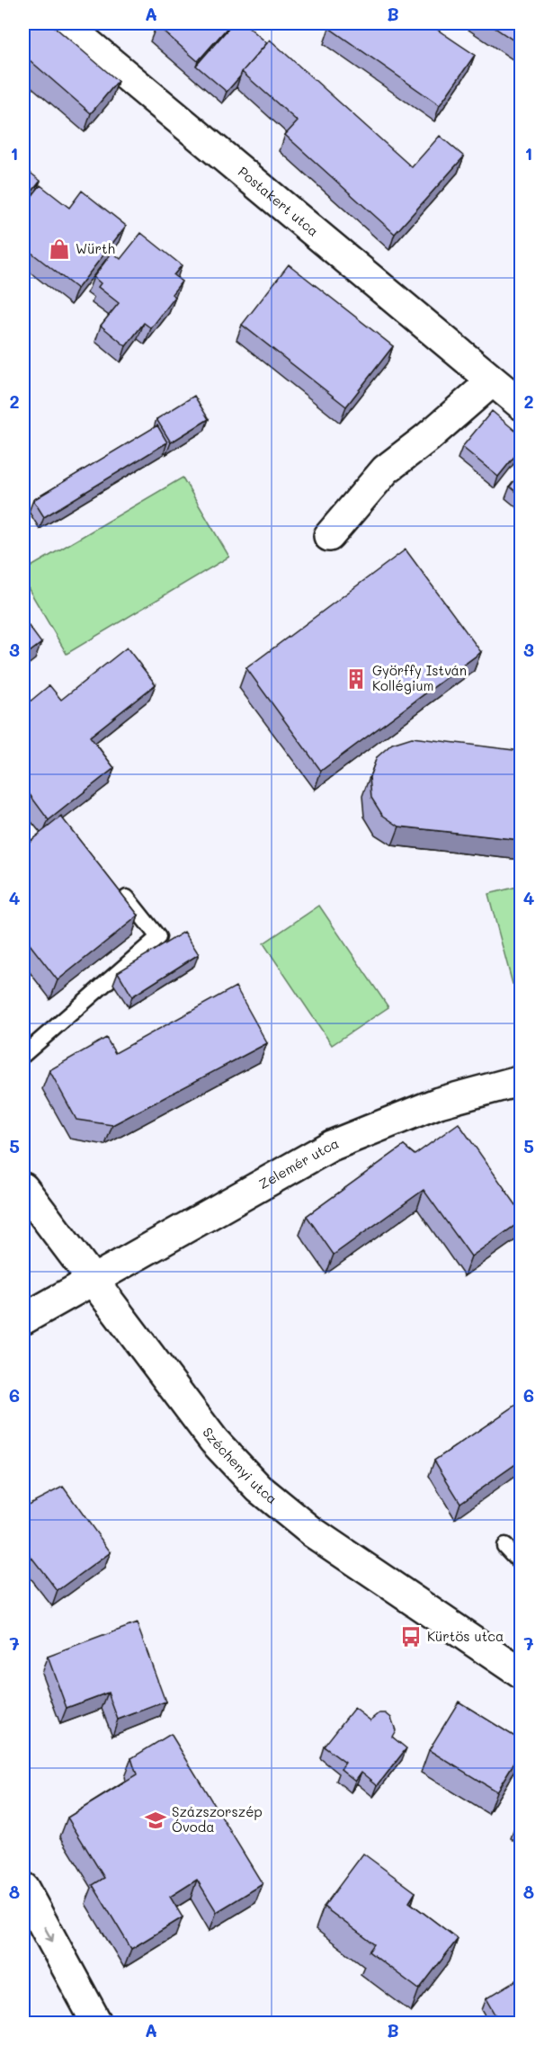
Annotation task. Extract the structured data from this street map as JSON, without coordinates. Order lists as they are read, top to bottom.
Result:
{
  "streets": {
    "street": ["Postakert utca", "Zelemér utca", "Széchenyi utca"]
  },
  "crossings": [
    ["Zelemér utca", "Széchenyi utca"]
  ],
  "places": {
    "shop": ["Würth"],
    "building": ["Györffy István Kollégium"],
    "bus stop": ["Kürtös utca"],
    "school or university": ["Százszorszép Óvoda"]
  },
  "grid": {
    "columns": ["A", "B"],
    "rows": [
      "1",
      "2",
      "3",
      "4",
      "5",
      "6",
      "7",
      "8"
    ]
  }
}
